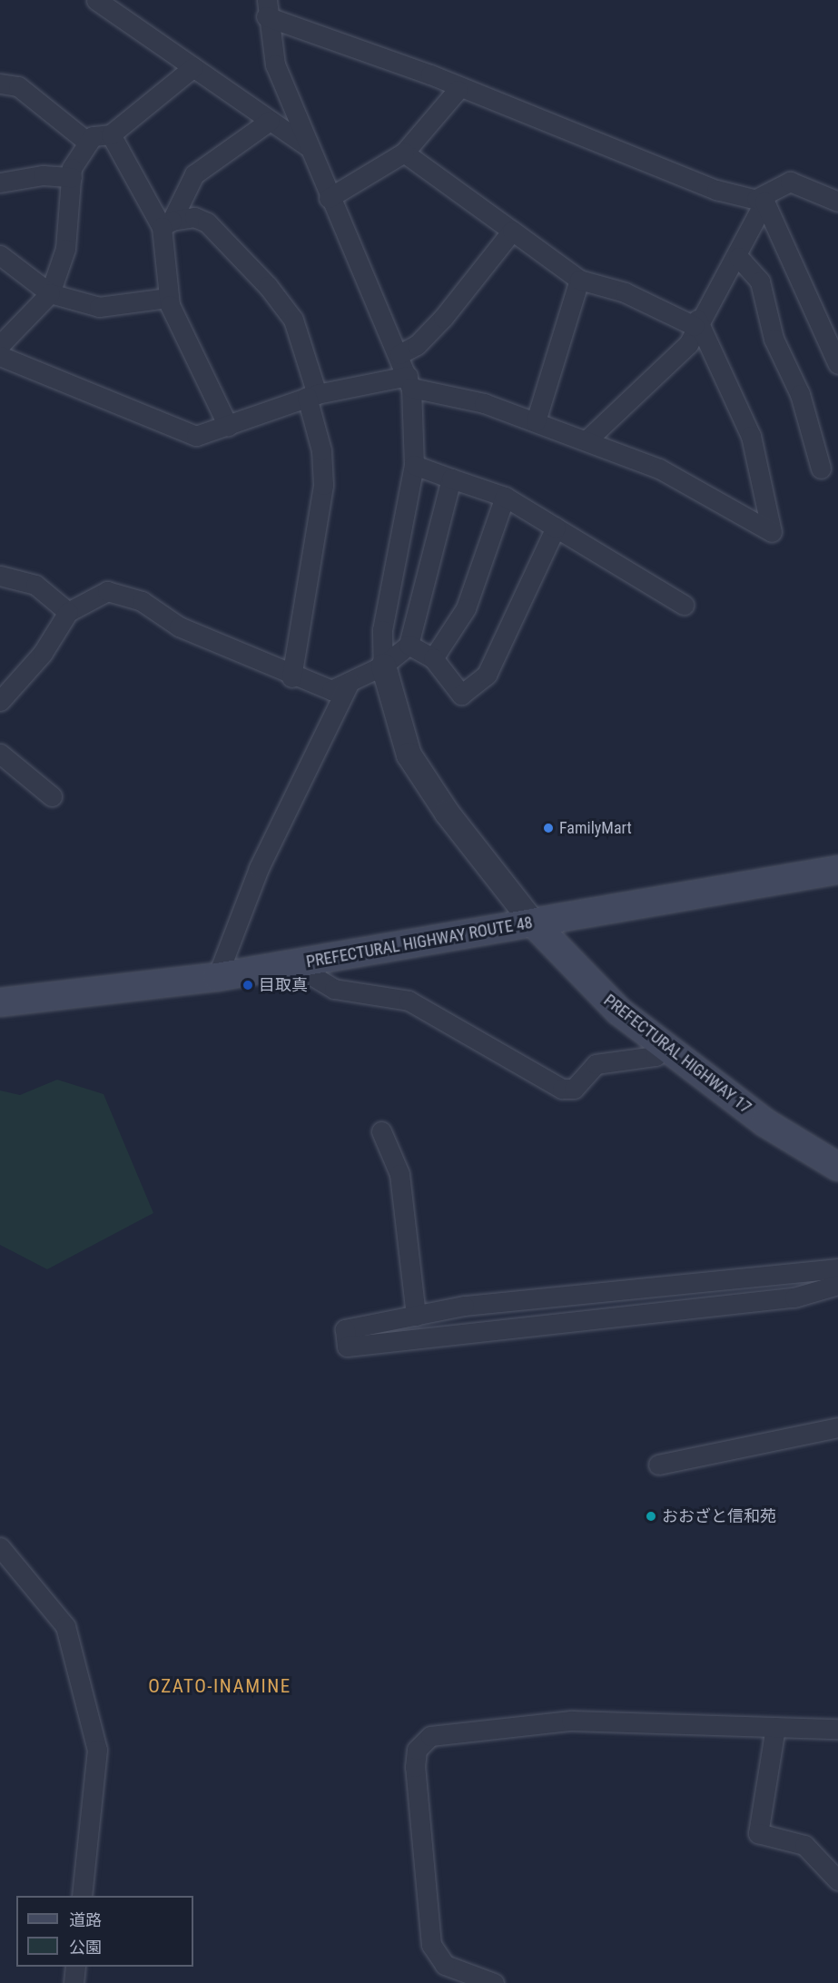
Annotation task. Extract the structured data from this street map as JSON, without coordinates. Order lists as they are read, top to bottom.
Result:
{
  "streets": {
    "main road": ["PREFECTURAL HIGHWAY ROUTE 48", "PREFECTURAL HIGHWAY 17"]
  },
  "crossings": [
    ["PREFECTURAL HIGHWAY ROUTE 48", "PREFECTURAL HIGHWAY 17"]
  ],
  "districts": ["OZATO-INAMINE"],
  "places": ["FamilyMart", "目取真", "おおざと信和苑"],
  "legend": ["道路", "公園"]
}
